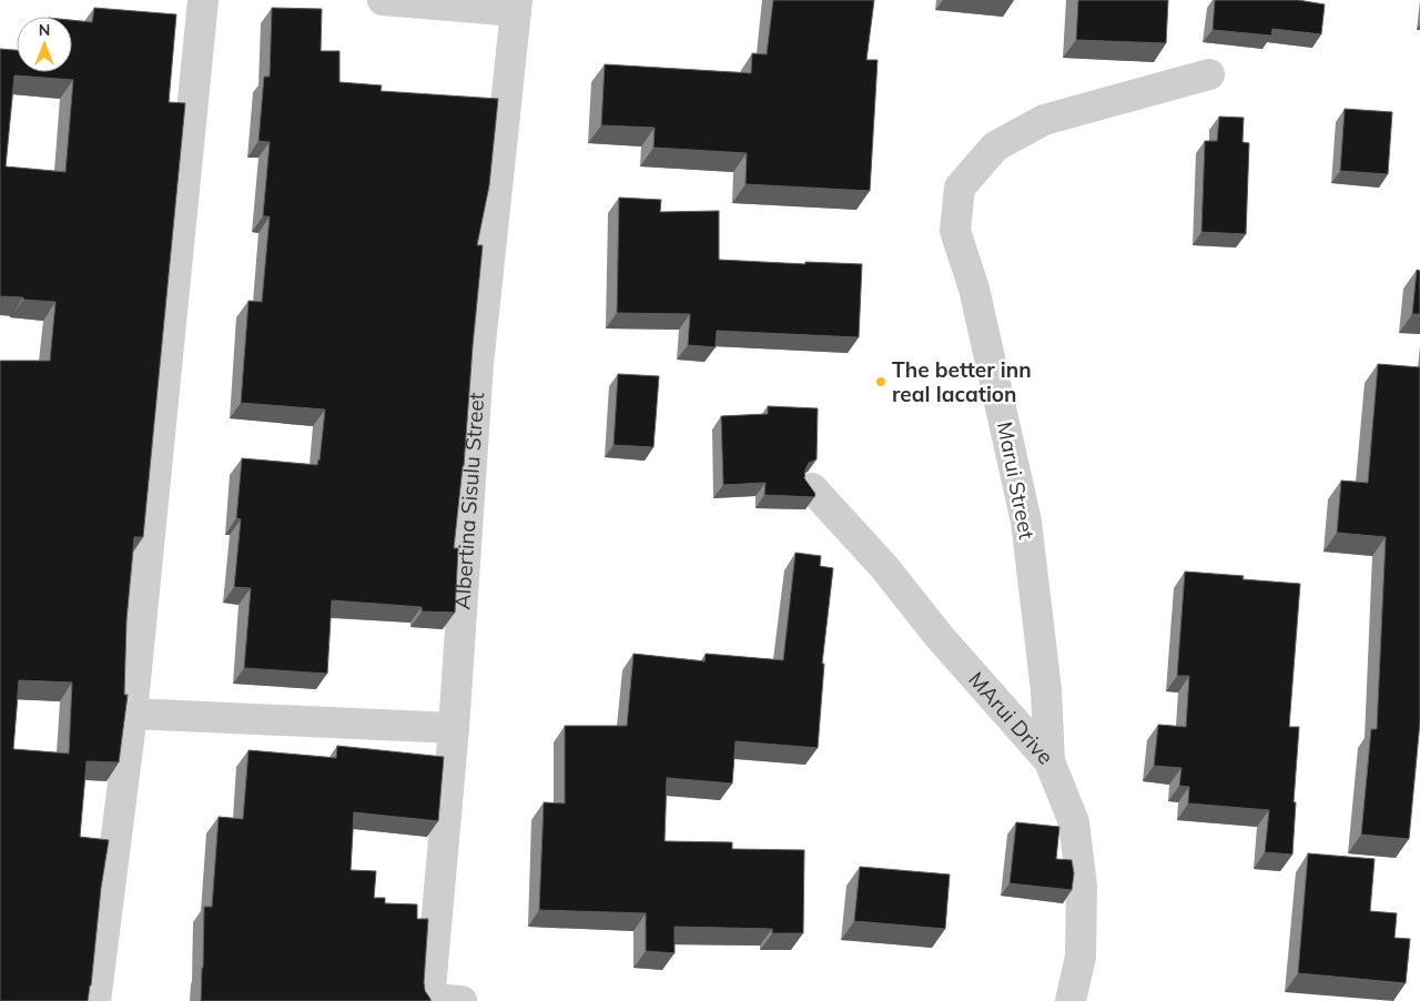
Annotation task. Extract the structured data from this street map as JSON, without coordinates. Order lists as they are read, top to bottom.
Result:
{
  "streets": {
    "street": ["Marui Street", "Albertina Sisulu Street", "MArui Drive"]
  },
  "crossings": [
    ["Marui Street", "MArui Drive"]
  ],
  "places": ["The better inn real lacation"],
  "north": "top"
}
